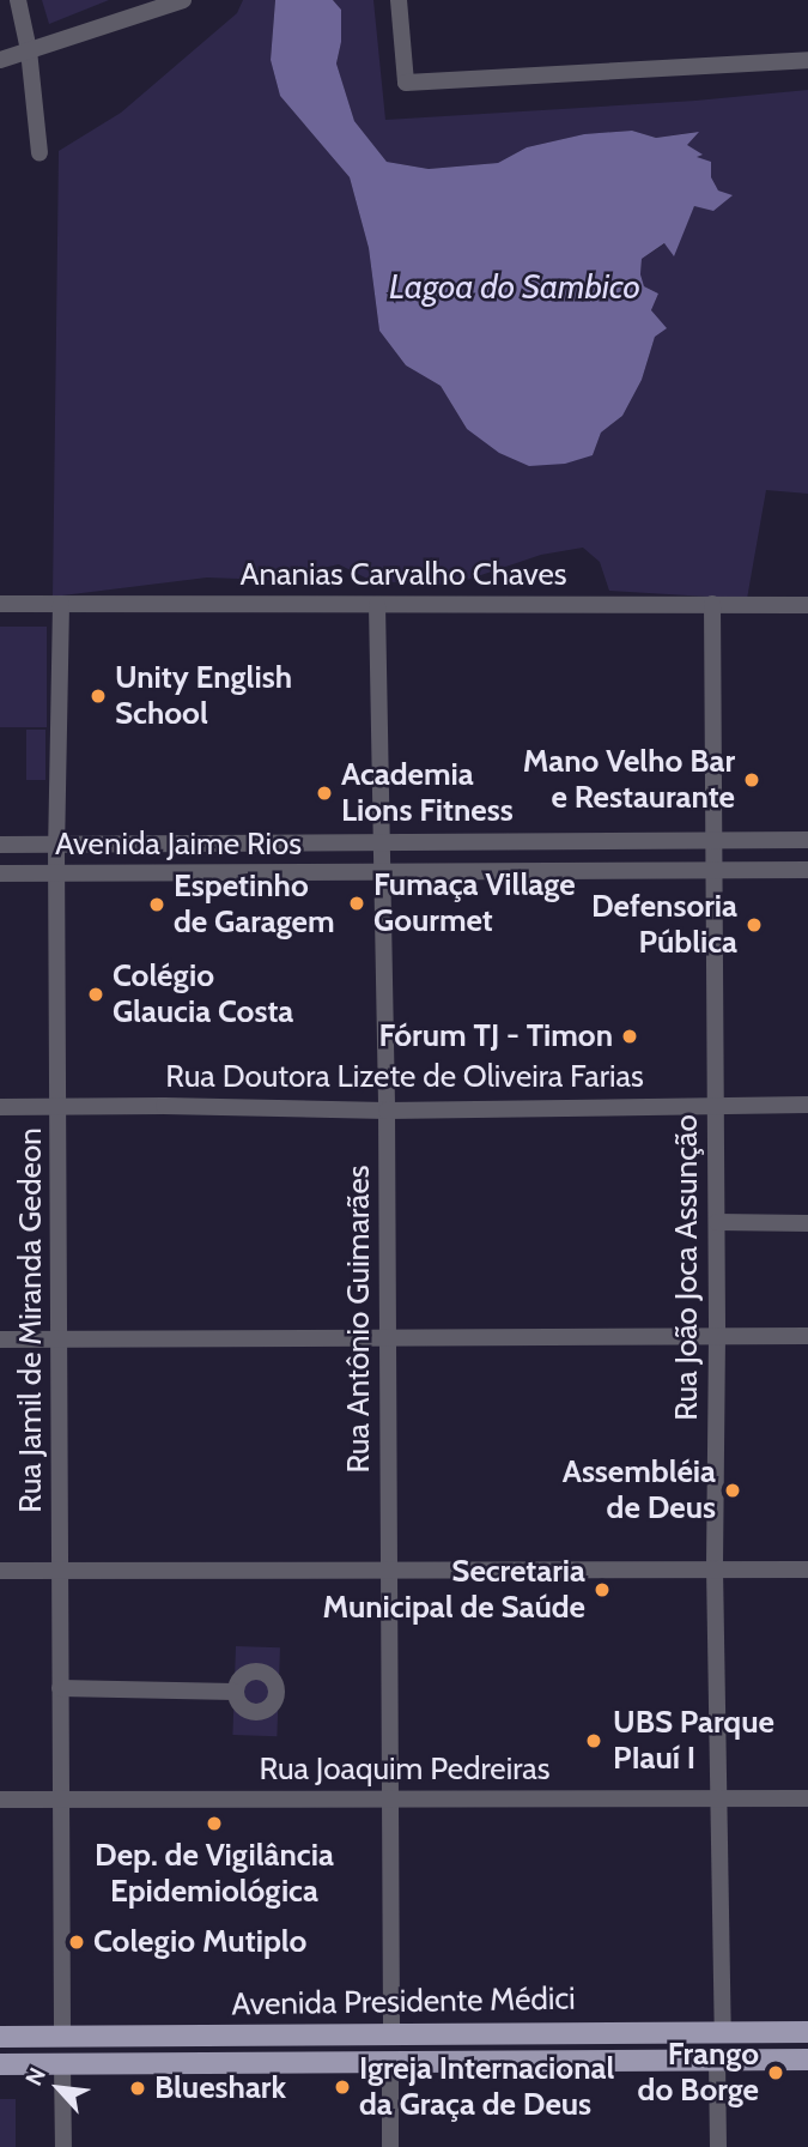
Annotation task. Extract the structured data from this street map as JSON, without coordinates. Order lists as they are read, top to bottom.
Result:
{
  "streets": {
    "main road": ["Avenida Presidente Médici"],
    "street": [
      "Ananias Carvalho Chaves",
      "Avenida Jaime Rios",
      "Rua Doutora Lizete de Oliveira Farias",
      "Rua João Joca Assunção",
      "Rua Antônio Guimarães",
      "Rua Jamil de Miranda Gedeon",
      "Rua Joaquim Pedreiras"
    ]
  },
  "crossings": [
    ["Ananias Carvalho Chaves", "Rua João Joca Assunção"],
    ["Ananias Carvalho Chaves", "Rua Antônio Guimarães"],
    ["Ananias Carvalho Chaves", "Rua Jamil de Miranda Gedeon"],
    ["Avenida Jaime Rios", "Rua João Joca Assunção"],
    ["Avenida Jaime Rios", "Rua Antônio Guimarães"],
    ["Avenida Jaime Rios", "Rua Jamil de Miranda Gedeon"],
    ["Rua Doutora Lizete de Oliveira Farias", "Rua João Joca Assunção"],
    ["Rua Doutora Lizete de Oliveira Farias", "Rua Antônio Guimarães"],
    ["Rua Doutora Lizete de Oliveira Farias", "Rua Jamil de Miranda Gedeon"],
    ["Rua João Joca Assunção", "Rua Joaquim Pedreiras"],
    ["Rua João Joca Assunção", "Avenida Presidente Médici"],
    ["Rua Antônio Guimarães", "Rua Joaquim Pedreiras"],
    ["Rua Antônio Guimarães", "Avenida Presidente Médici"],
    ["Rua Jamil de Miranda Gedeon", "Rua Joaquim Pedreiras"],
    ["Rua Jamil de Miranda Gedeon", "Avenida Presidente Médici"]
  ],
  "water": ["Lagoa do Sambico"],
  "places": [
    "Unity English School",
    "Mano Velho Bar e Restaurante",
    "Academia Lions Fitness",
    "Fumaça Village Gourmet",
    "Espetinho de Garagem",
    "Defensoria Pública",
    "Colégio Glaucia Costa",
    "Fórum TJ - Timon",
    "Assembléia de Deus",
    "Secretaria Municipal de Saúde",
    "UBS Parque PIauí I",
    "Dep. de Vigilância Epidemiológica",
    "Colegio Mutiplo",
    "Frango do Borge",
    "Igreja Internacional da Graça de Deus",
    "Blueshark"
  ],
  "north": "top left"
}
